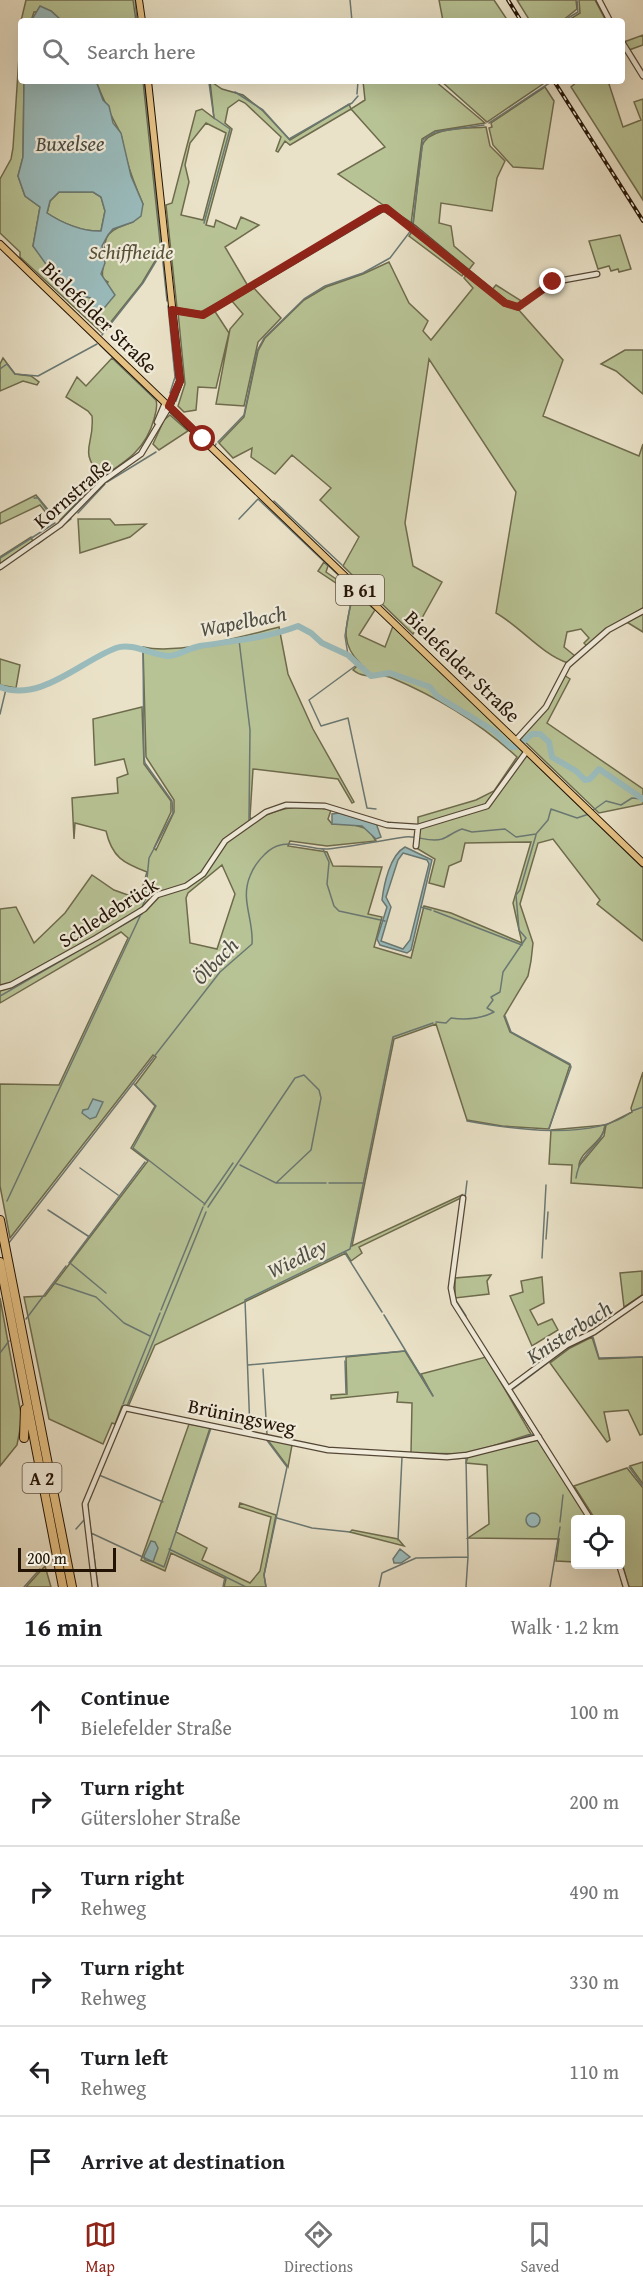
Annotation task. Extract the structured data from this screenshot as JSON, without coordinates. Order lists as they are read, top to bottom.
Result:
{
  "streets": {
    "highway": ["A 2"],
    "main road": ["Bielefelder Straße", "B 61"],
    "street": ["Kornstraße", "Schledebrück", "Brüningsweg"]
  },
  "crossings": [
    ["Bielefelder Straße", "Kornstraße"],
    ["Bielefelder Straße", "Schledebrück"]
  ],
  "water": [
    "Buxelsee",
    "Wapelbach",
    "Ölbach",
    "Wiedley",
    "Knisterbach"
  ],
  "parks": ["Schiffheide"],
  "scale_bar": "200 m",
  "page": {
    "search": "Search here",
    "scale": "200 m",
    "heading": ["16 min", "Walk · 1.2 km"],
    "list": [
      ["Continue", "Bielefelder Straße", "100 m"],
      ["Turn right", "Gütersloher Straße", "200 m"],
      ["Turn right", "Rehweg", "490 m"],
      ["Turn right", "Rehweg", "330 m"],
      ["Turn left", "Rehweg", "110 m"],
      "Arrive at destination"
    ],
    "nav": ["Map", "Directions", "Saved"]
  }
}
